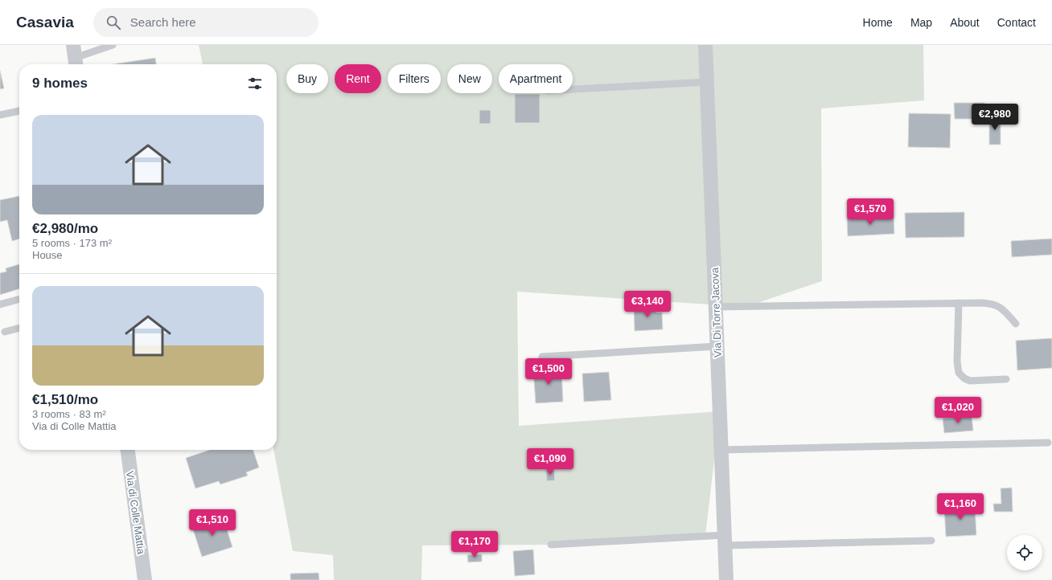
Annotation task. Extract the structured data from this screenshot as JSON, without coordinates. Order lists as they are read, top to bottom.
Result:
{
  "streets": {
    "street": ["Via Di Torre Jacova", "Via di Colle Mattia"]
  },
  "page": {
    "header": "Casavia",
    "search": "Search here",
    "nav": [
      "Home",
      "Map",
      "About",
      "Contact"
    ],
    "chip": [
      "Buy",
      "Rent",
      "Filters",
      "New",
      "Apartment"
    ],
    "heading": "9 homes",
    "list": [
      {
        "name": "€2,980/mo",
        "note": "5 rooms · 173 m² · House"
      },
      {
        "name": "€1,510/mo",
        "note": "3 rooms · 83 m² · Via di Colle Mattia"
      }
    ],
    "price": [
      "€2,980",
      "€1,570",
      "€3,140",
      "€1,500",
      "€1,020",
      "€1,090",
      "€1,160",
      "€1,510",
      "€1,170"
    ]
  }
}
